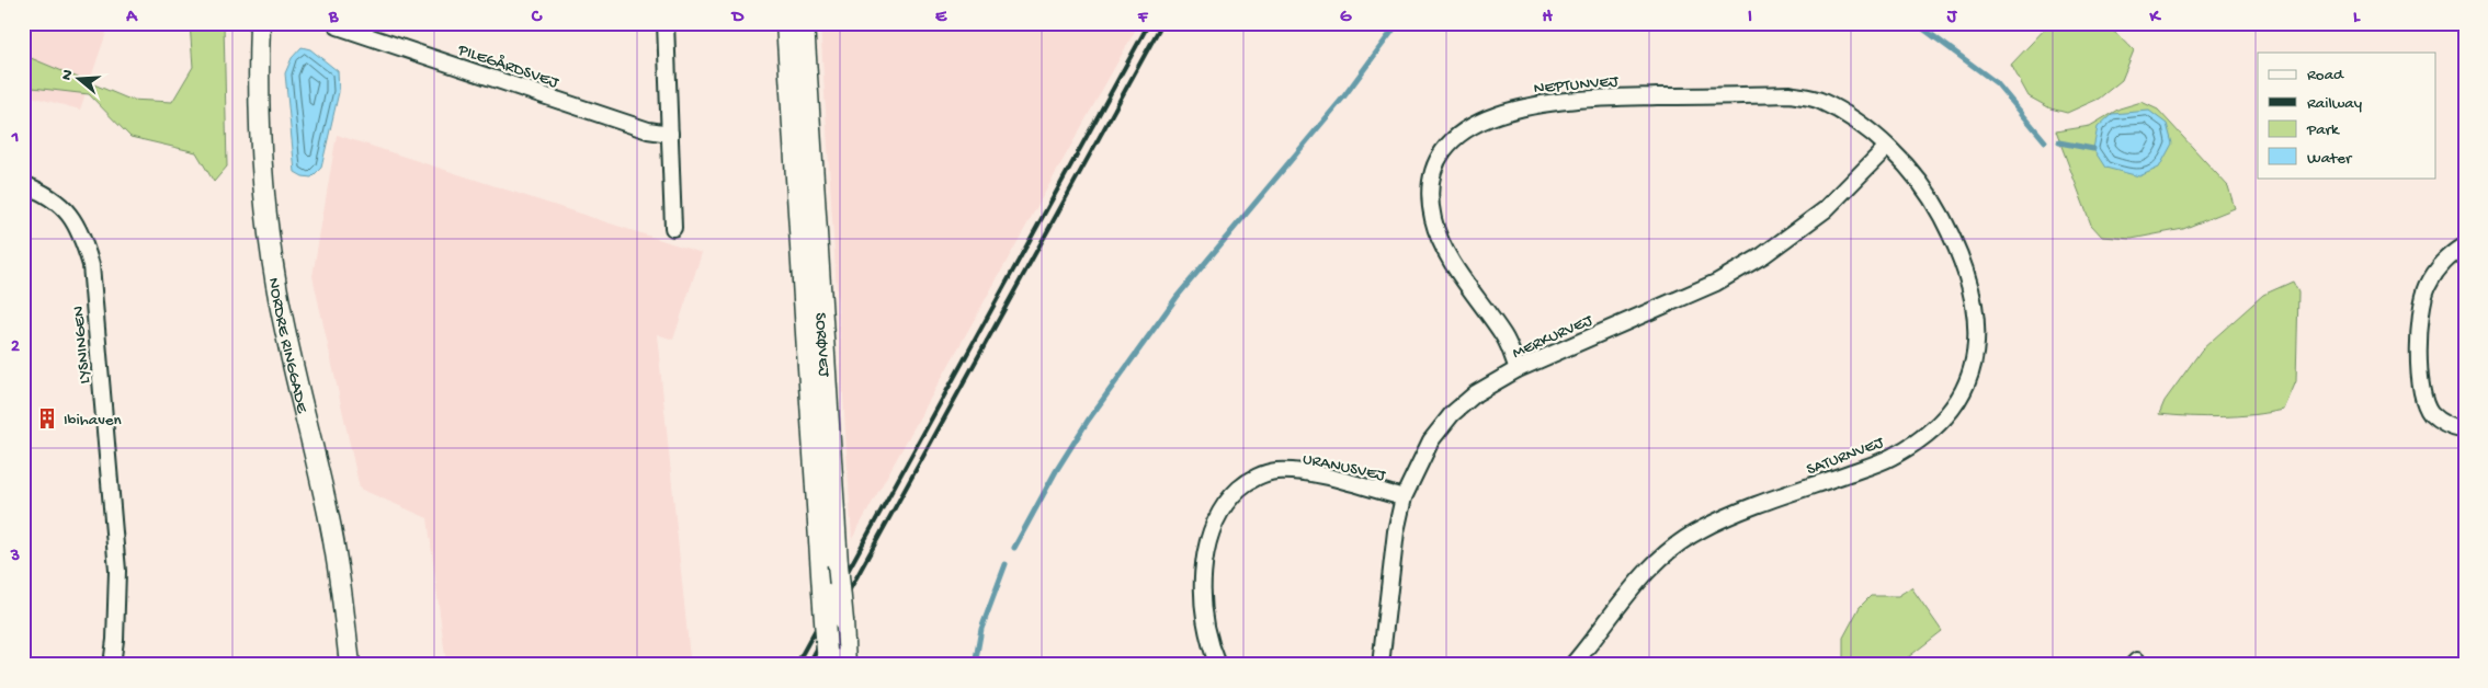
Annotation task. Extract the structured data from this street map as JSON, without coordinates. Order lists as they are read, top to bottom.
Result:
{
  "streets": {
    "street": [
      "PILEGÅRDSVEJ",
      "NEPTUNVEJ",
      "MERKURVEJ",
      "SORØVEJ",
      "LYSNINGEN",
      "NORDRE RINGGADE",
      "SATURNVEJ",
      "URANUSVEJ"
    ]
  },
  "crossings": [
    ["NEPTUNVEJ", "MERKURVEJ"],
    ["NEPTUNVEJ", "SATURNVEJ"],
    ["MERKURVEJ", "SATURNVEJ"],
    ["MERKURVEJ", "URANUSVEJ"]
  ],
  "places": {
    "building": ["Ibihaven"]
  },
  "legend": [
    "Road",
    "Railway",
    "Park",
    "Water"
  ],
  "north": "left",
  "grid": {
    "columns": [
      "A",
      "B",
      "C",
      "D",
      "E",
      "F",
      "G",
      "H",
      "I",
      "J",
      "K",
      "L"
    ],
    "rows": ["1", "2", "3"]
  }
}
